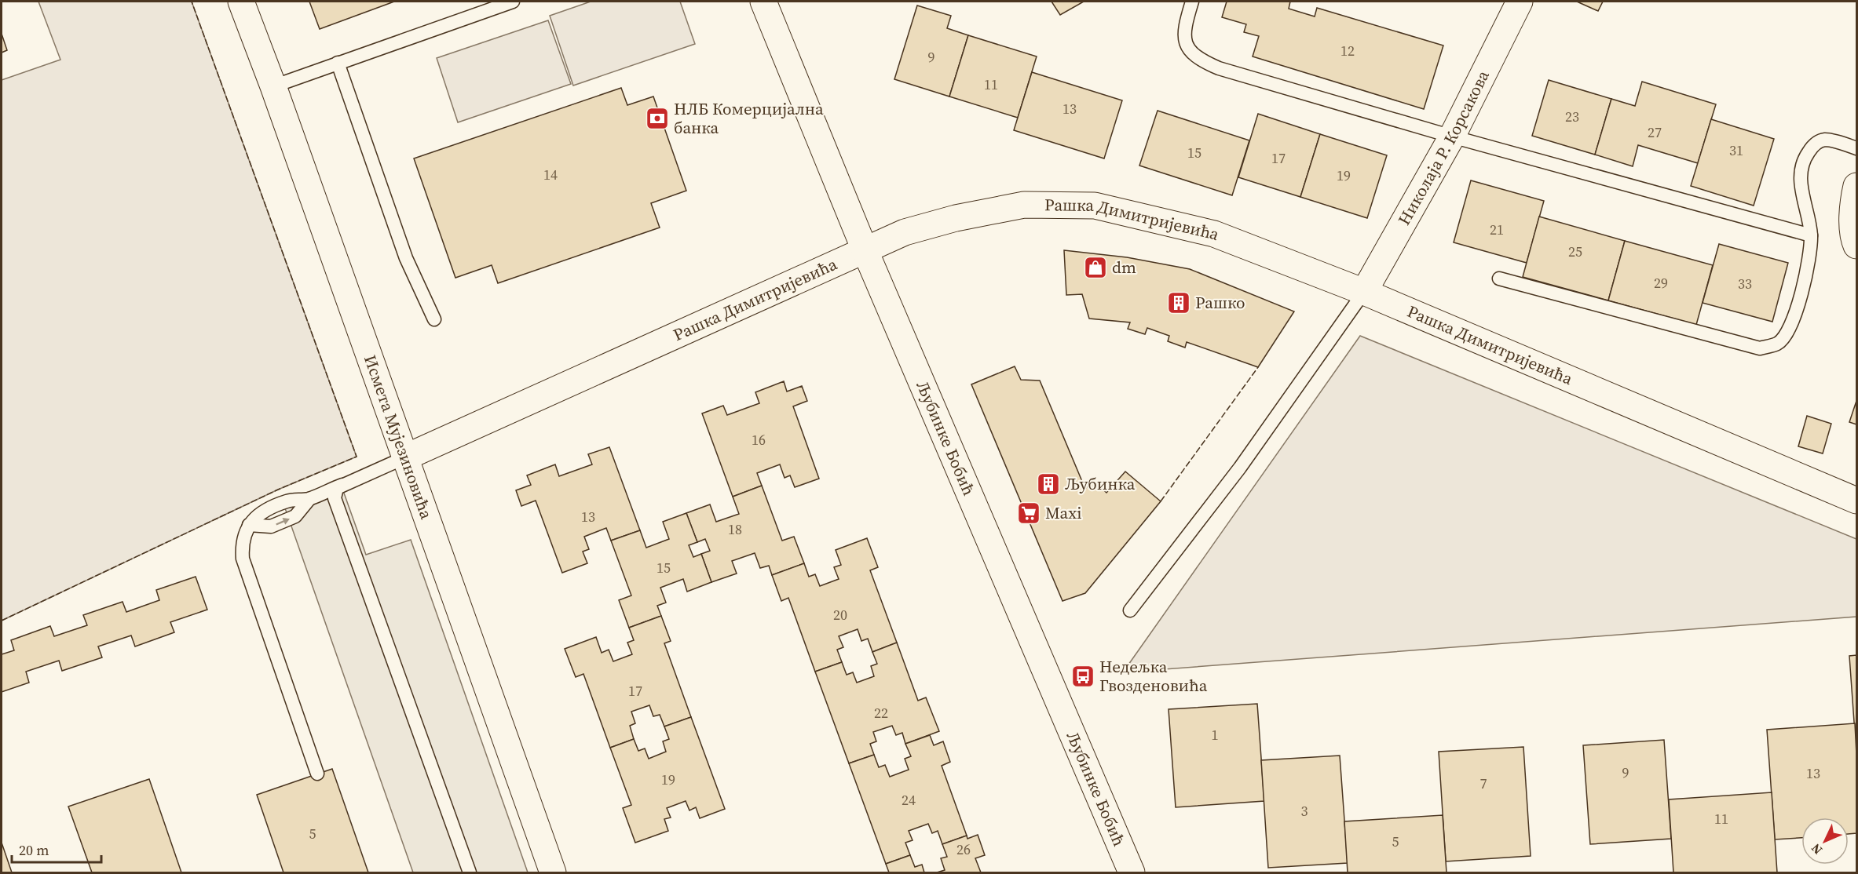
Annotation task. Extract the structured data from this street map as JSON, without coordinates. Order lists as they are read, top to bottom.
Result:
{
  "streets": {
    "street": [
      "Николаја Р. Корсакова",
      "Рашка Димитријевића",
      "Исмета Мујезиновића",
      "Љубинке Бобић"
    ]
  },
  "crossings": [
    ["Николаја Р. Корсакова", "Рашка Димитријевића"],
    ["Рашка Димитријевића", "Исмета Мујезиновића"],
    ["Рашка Димитријевића", "Љубинке Бобић"]
  ],
  "places": {
    "bank": ["НЛБ Комерцијална банка"],
    "shop": ["dm"],
    "building": ["Рашко", "Љубинка"],
    "supermarket": ["Maxi"],
    "bus stop": ["Недељка Гвозденовића"]
  },
  "house_numbers": [
    "12",
    "9",
    "11",
    "13",
    "23",
    "27",
    "31",
    "15",
    "17",
    "14",
    "19",
    "21",
    "25",
    "29",
    "33",
    "16",
    "13",
    "18",
    "15",
    "20",
    "17",
    "22",
    "1",
    "9",
    "13",
    "19",
    "7",
    "24",
    "3",
    "11",
    "5",
    "5",
    "26"
  ],
  "scale_bar": "20 m",
  "north": "bottom left"
}
